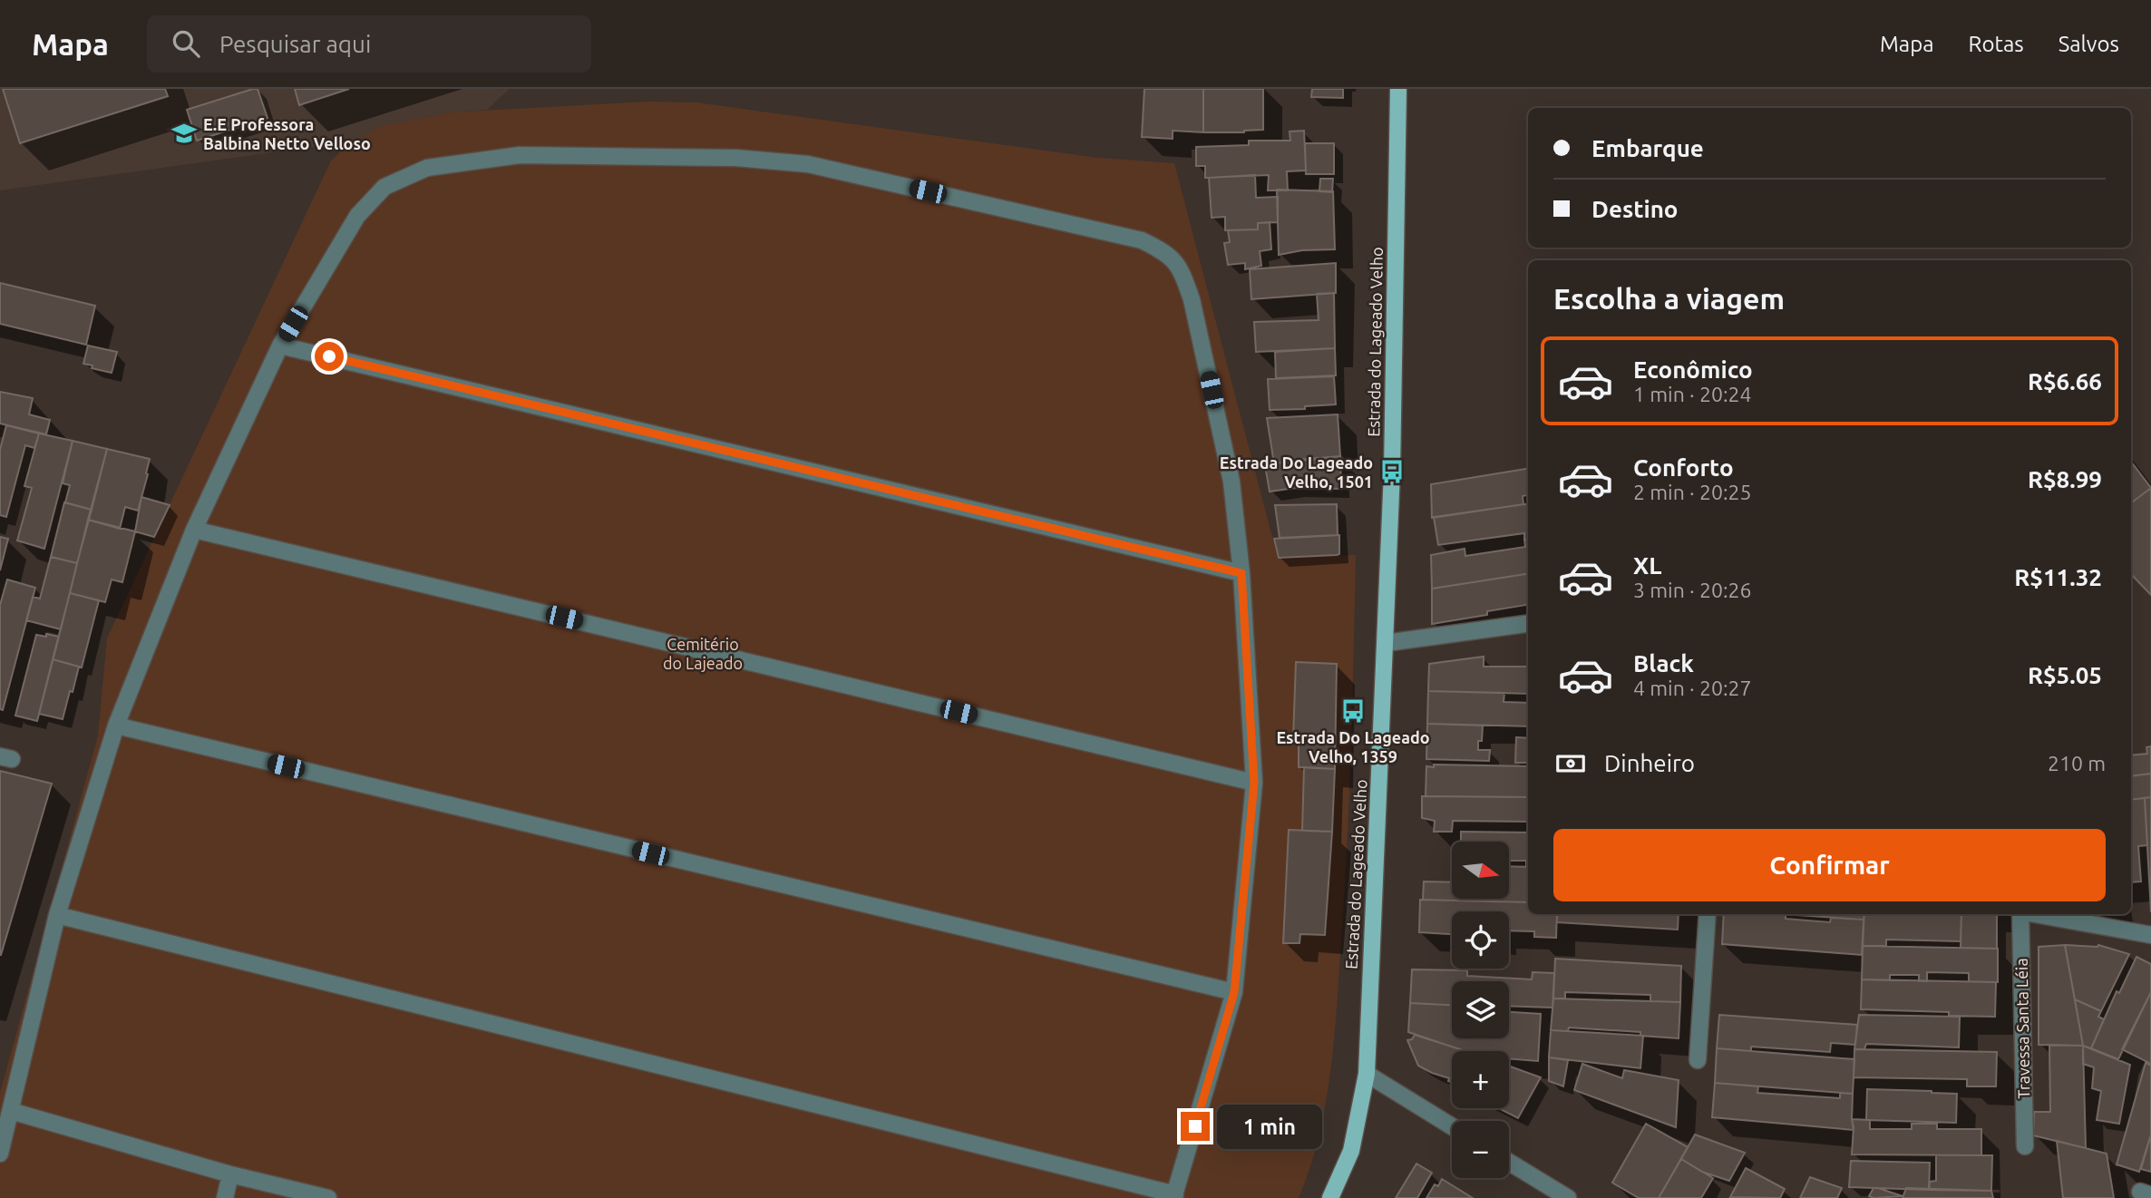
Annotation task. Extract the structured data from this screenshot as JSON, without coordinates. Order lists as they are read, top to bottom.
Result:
{
  "streets": {
    "main road": ["Estrada do Lageado Velho"],
    "street": ["Travessa Santa Léia"]
  },
  "parks": ["Cemitério do Lajeado"],
  "places": {
    "school or university": ["E.E Professora Balbina Netto Velloso"],
    "bus stop": ["Estrada Do Lageado Velho, 1501", "Estrada Do Lageado Velho, 1359"]
  },
  "north": "right",
  "page": {
    "header": "Mapa",
    "search": "Pesquisar aqui",
    "nav": ["Mapa", "Rotas", "Salvos"],
    "banner": ["Embarque", "Destino"],
    "heading": "Escolha a viagem",
    "list": [
      {
        "name": "Econômico",
        "note": "1 min · 20:24",
        "value": "R$6.66"
      },
      {
        "name": "Conforto",
        "note": "2 min · 20:25",
        "value": "R$8.99"
      },
      {
        "name": "XL",
        "note": "3 min · 20:26",
        "value": "R$11.32"
      },
      {
        "name": "Black",
        "note": "4 min · 20:27",
        "value": "R$5.05"
      }
    ],
    "pay": ["Dinheiro", "210 m"],
    "buttons": "Confirmar",
    "map_buttons": ["+", "−"],
    "bubble": "1 min"
  }
}
